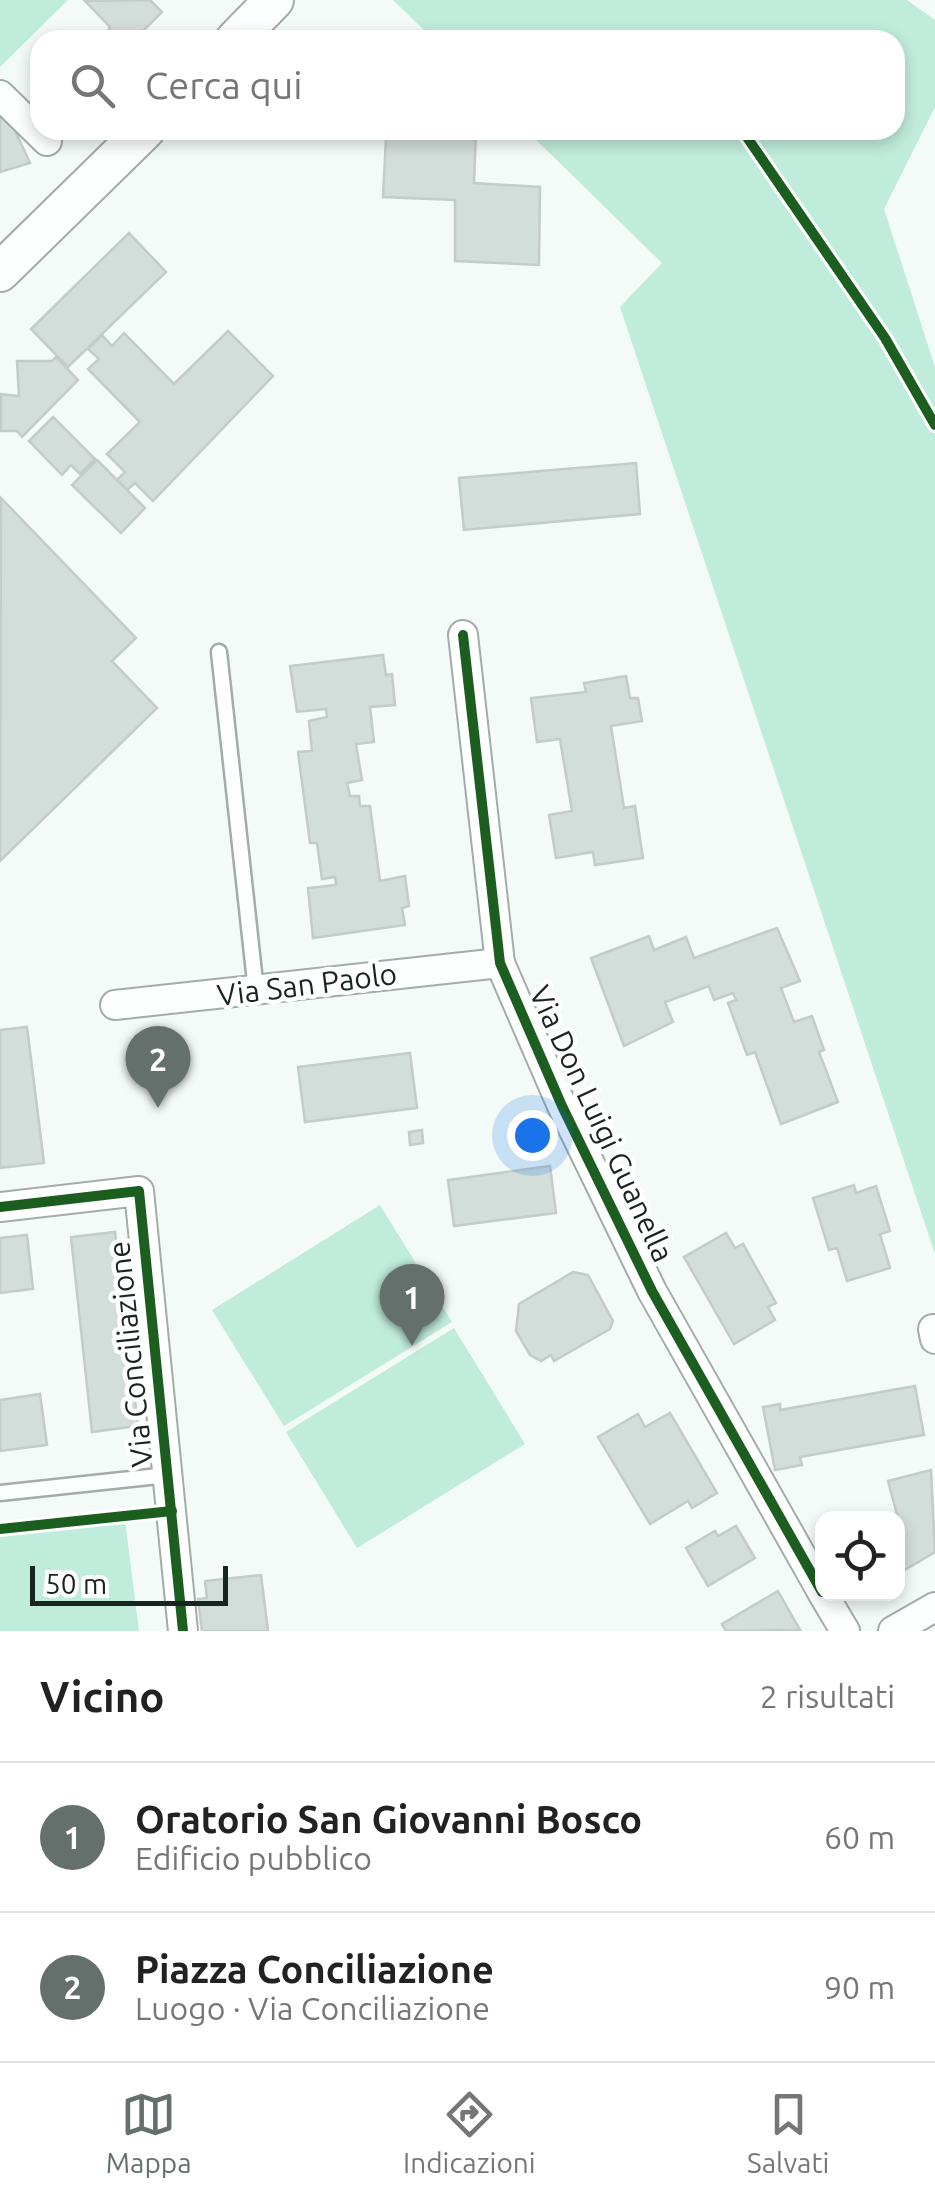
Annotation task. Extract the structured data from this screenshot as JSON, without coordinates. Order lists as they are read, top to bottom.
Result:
{
  "streets": {
    "street": ["Via San Paolo", "Via Don Luigi Guanella", "Via Conciliazione"]
  },
  "crossings": [
    ["Via San Paolo", "Via Don Luigi Guanella"]
  ],
  "scale_bar": "50 m",
  "page": {
    "search": "Cerca qui",
    "pins": ["2", "1"],
    "scale": "50 m",
    "heading": ["Vicino", "2 risultati"],
    "list": [
      {
        "mark": "1",
        "name": "Oratorio San Giovanni Bosco",
        "note": "Edificio pubblico",
        "value": "60 m"
      },
      {
        "mark": "2",
        "name": "Piazza Conciliazione",
        "note": "Luogo · Via Conciliazione",
        "value": "90 m"
      }
    ],
    "nav": ["Mappa", "Indicazioni", "Salvati"]
  }
}
